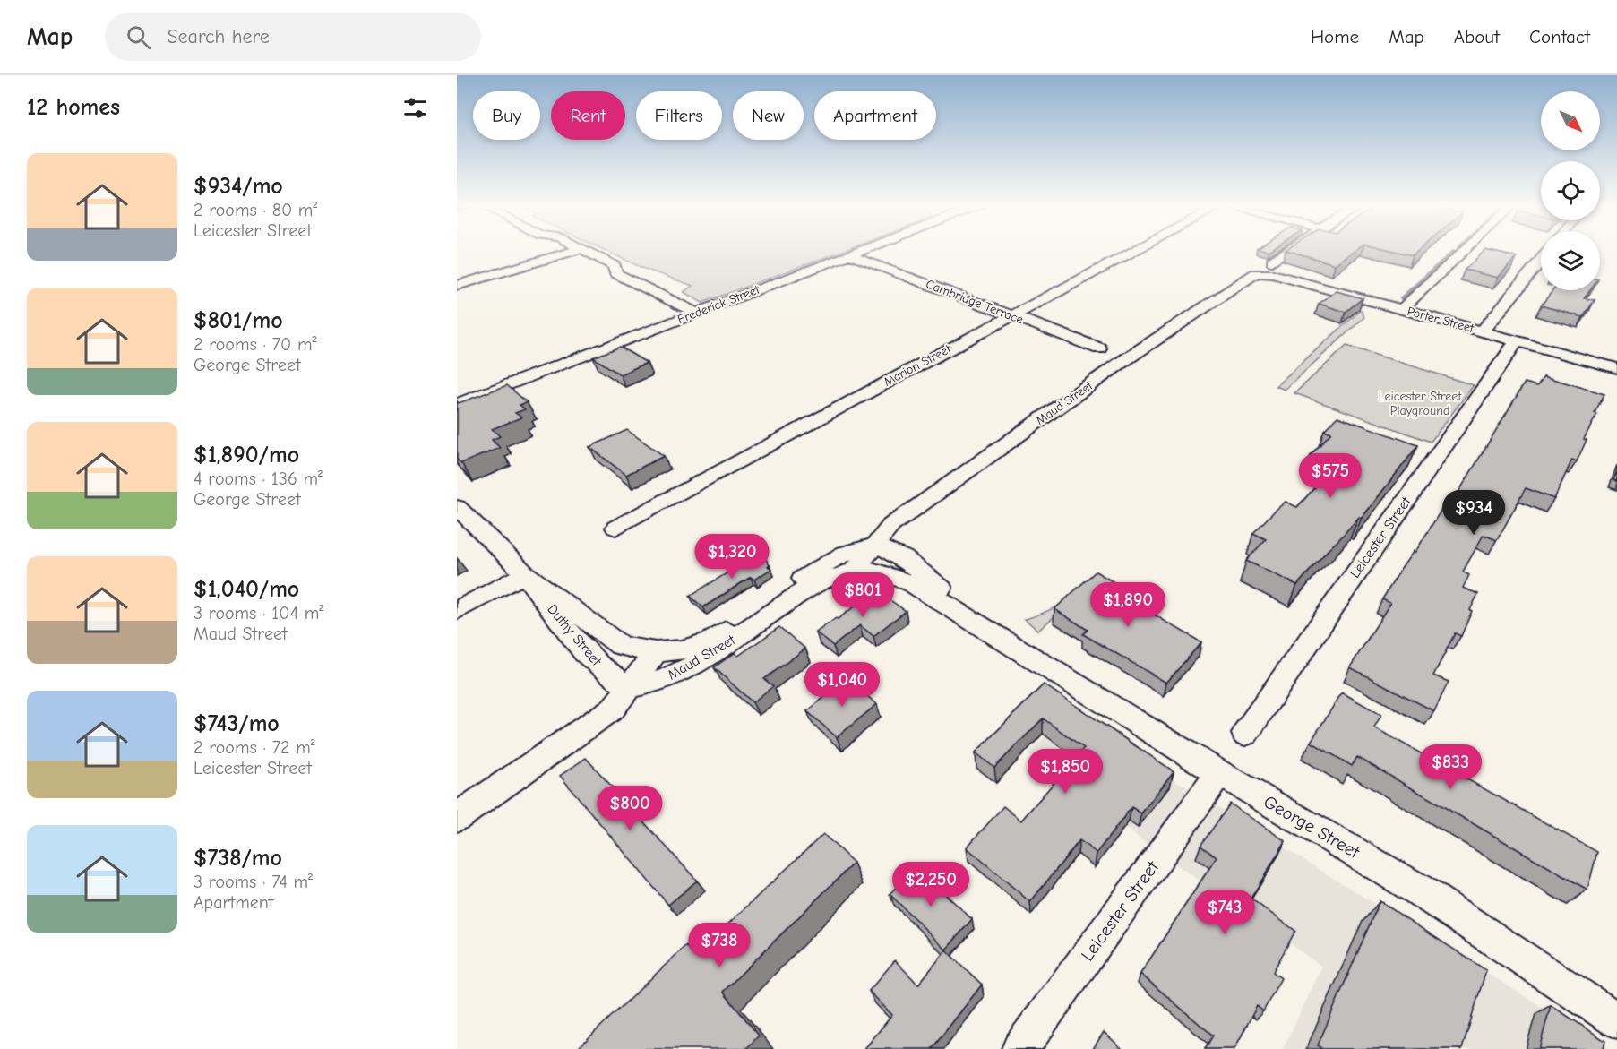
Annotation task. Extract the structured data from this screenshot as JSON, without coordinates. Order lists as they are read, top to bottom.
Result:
{
  "streets": {
    "street": [
      "Cambridge Terrace",
      "Frederick Street",
      "Porter Street",
      "Marion Street",
      "Maud Street",
      "Leicester Street",
      "Duthy Street",
      "George Street"
    ]
  },
  "crossings": [
    ["Cambridge Terrace", "Frederick Street"],
    ["Cambridge Terrace", "Marion Street"],
    ["Porter Street", "Maud Street"],
    ["Porter Street", "Leicester Street"],
    ["Maud Street", "Duthy Street"],
    ["Maud Street", "George Street"],
    ["Leicester Street", "George Street"]
  ],
  "parks": ["Leicester Street Playground"],
  "north": "bottom right",
  "page": {
    "header": "Map",
    "search": "Search here",
    "nav": [
      "Home",
      "Map",
      "About",
      "Contact"
    ],
    "heading": "12 homes",
    "chip": [
      "Buy",
      "Rent",
      "Filters",
      "New",
      "Apartment"
    ],
    "list": [
      {
        "name": "$934/mo",
        "note": "2 rooms · 80 m² · Leicester Street"
      },
      {
        "name": "$801/mo",
        "note": "2 rooms · 70 m² · George Street"
      },
      {
        "name": "$1,890/mo",
        "note": "4 rooms · 136 m² · George Street"
      },
      {
        "name": "$1,040/mo",
        "note": "3 rooms · 104 m² · Maud Street"
      },
      {
        "name": "$743/mo",
        "note": "2 rooms · 72 m² · Leicester Street"
      },
      {
        "name": "$738/mo",
        "note": "3 rooms · 74 m² · Apartment"
      }
    ],
    "price": [
      "$575",
      "$934",
      "$1,320",
      "$801",
      "$1,890",
      "$1,040",
      "$833",
      "$1,850",
      "$800",
      "$2,250",
      "$743",
      "$738"
    ]
  }
}
